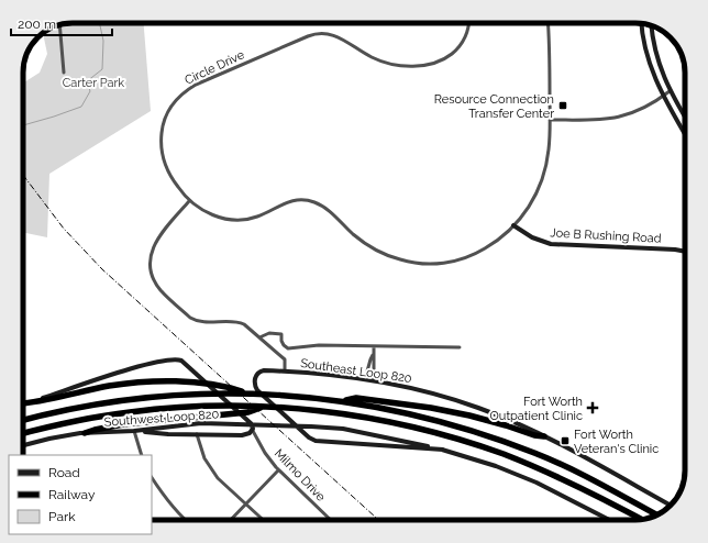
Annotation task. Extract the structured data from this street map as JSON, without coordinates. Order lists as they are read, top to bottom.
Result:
{
  "streets": {
    "main road": ["Joe B Rushing Road", "Southeast Loop 820", "Southwest Loop 820"],
    "street": ["Circle Drive", "Milmo Drive"]
  },
  "crossings": [
    ["Circle Drive", "Joe B Rushing Road"],
    ["Southeast Loop 820", "Southwest Loop 820"]
  ],
  "parks": ["Carter Park"],
  "places": {
    "transit": ["Resource Connection Transfer Center", "Fort Worth Veteran's Clinic"],
    "health": ["Fort Worth Outpatient Clinic"]
  },
  "legend": ["Road", "Railway", "Park"],
  "scale_bar": "200 m"
}
